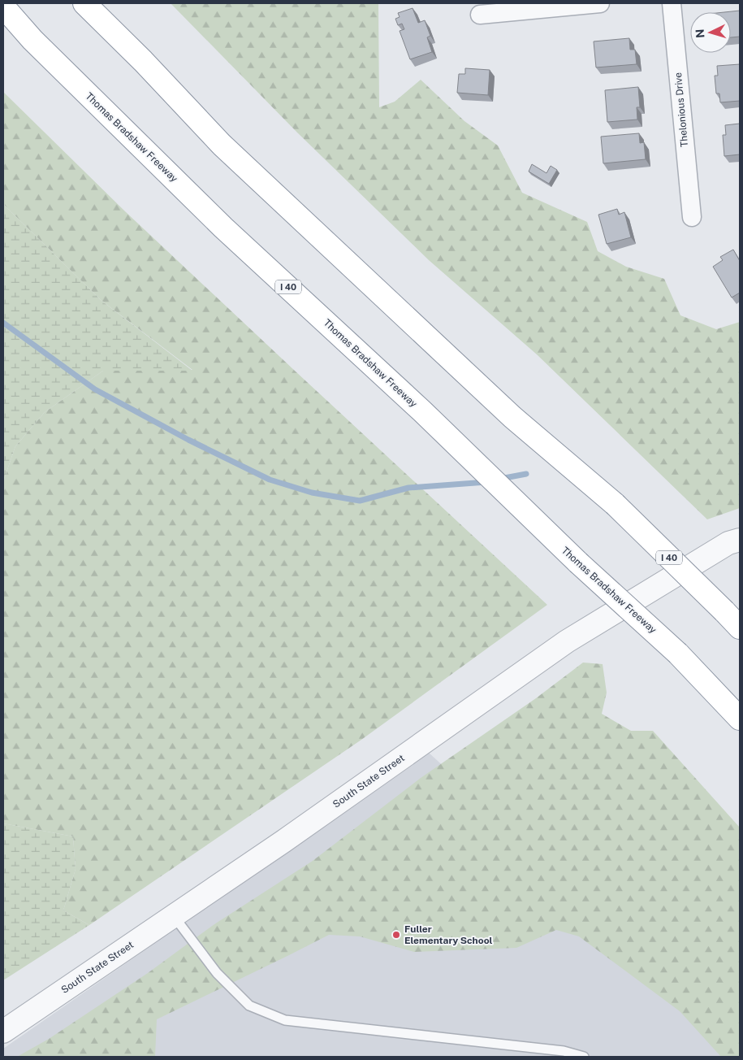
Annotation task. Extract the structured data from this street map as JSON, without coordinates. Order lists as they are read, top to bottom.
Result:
{
  "streets": {
    "highway": ["Thomas Bradshaw Freeway", "I 40"],
    "street": ["Thelonious Drive", "South State Street"]
  },
  "places": ["Fuller Elementary School"],
  "north": "left"
}
